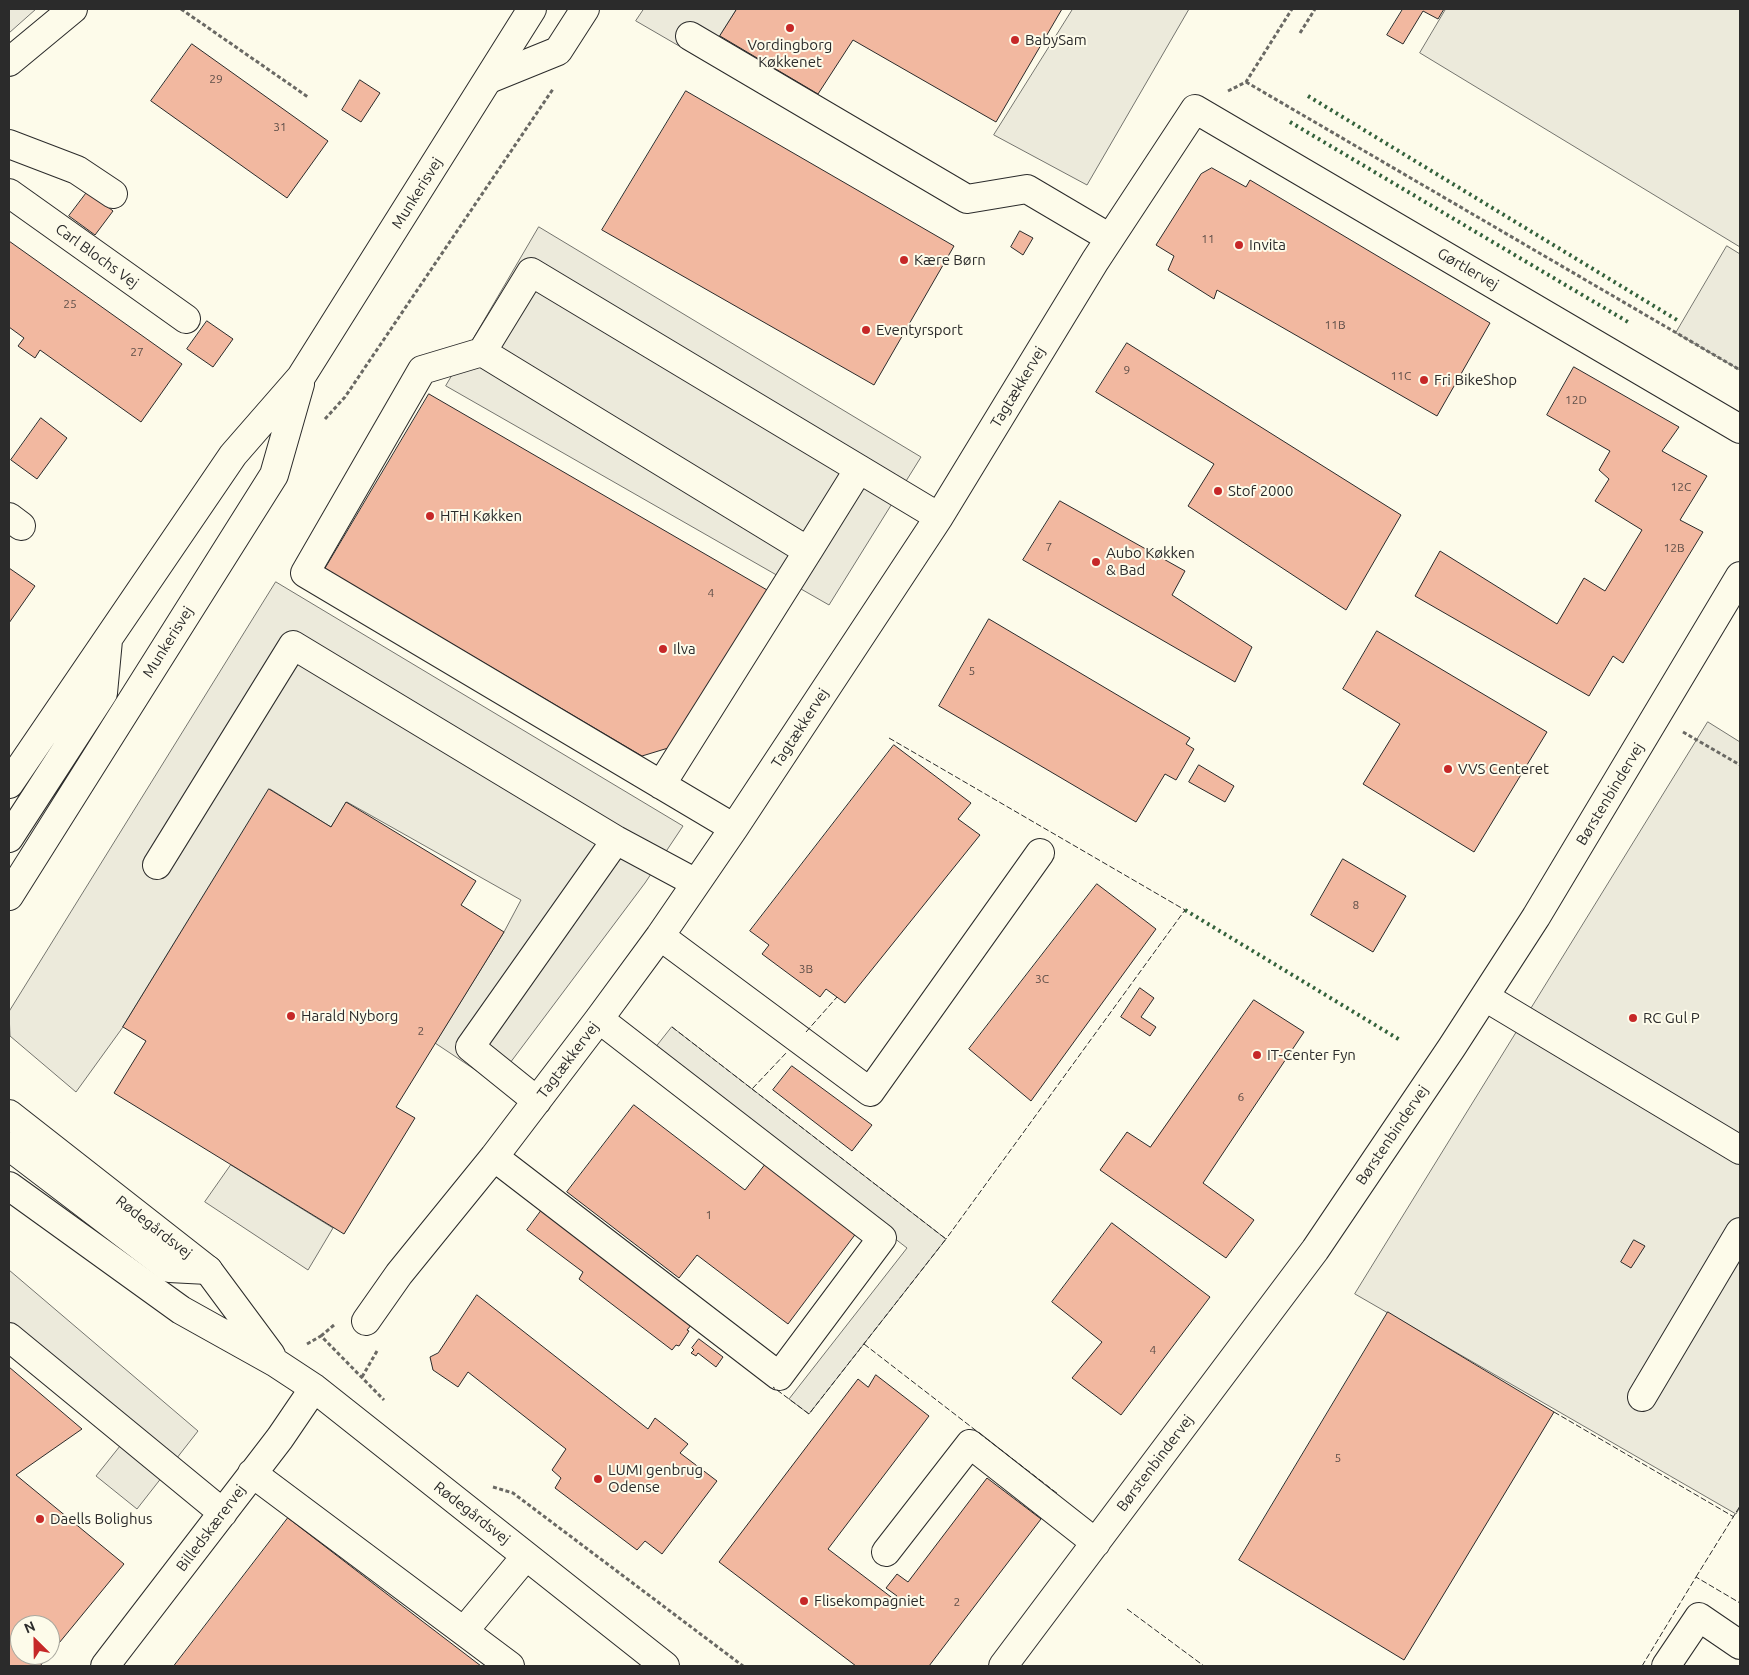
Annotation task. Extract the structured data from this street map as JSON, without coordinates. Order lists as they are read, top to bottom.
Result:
{
  "streets": {
    "street": [
      "Munkerisvej",
      "Carl Blochs Vej",
      "Gørtlervej",
      "Tagtækkervej",
      "Børstenbindervej",
      "Rødegårdsvej",
      "Billedskærervej"
    ]
  },
  "crossings": [
    ["Gørtlervej", "Tagtækkervej"],
    ["Rødegårdsvej", "Billedskærervej"]
  ],
  "places": [
    "Vordingborg Køkkenet",
    "BabySam",
    "Invita",
    "Kære Børn",
    "Eventyrsport",
    "Fri BikeShop",
    "Stof 2000",
    "HTH Køkken",
    "Aubo Køkken & Bad",
    "Ilva",
    "VVS Centeret",
    "Harald Nyborg",
    "RC Gul P",
    "IT-Center Fyn",
    "LUMI genbrug Odense",
    "Daells Bolighus",
    "Flisekompagniet"
  ],
  "house_numbers": [
    "29",
    "31",
    "11",
    "25",
    "11B",
    "27",
    "9",
    "11C",
    "12D",
    "12C",
    "7",
    "12B",
    "4",
    "5",
    "8",
    "3B",
    "3C",
    "2",
    "6",
    "1",
    "4",
    "5",
    "2"
  ],
  "north": "top left"
}
